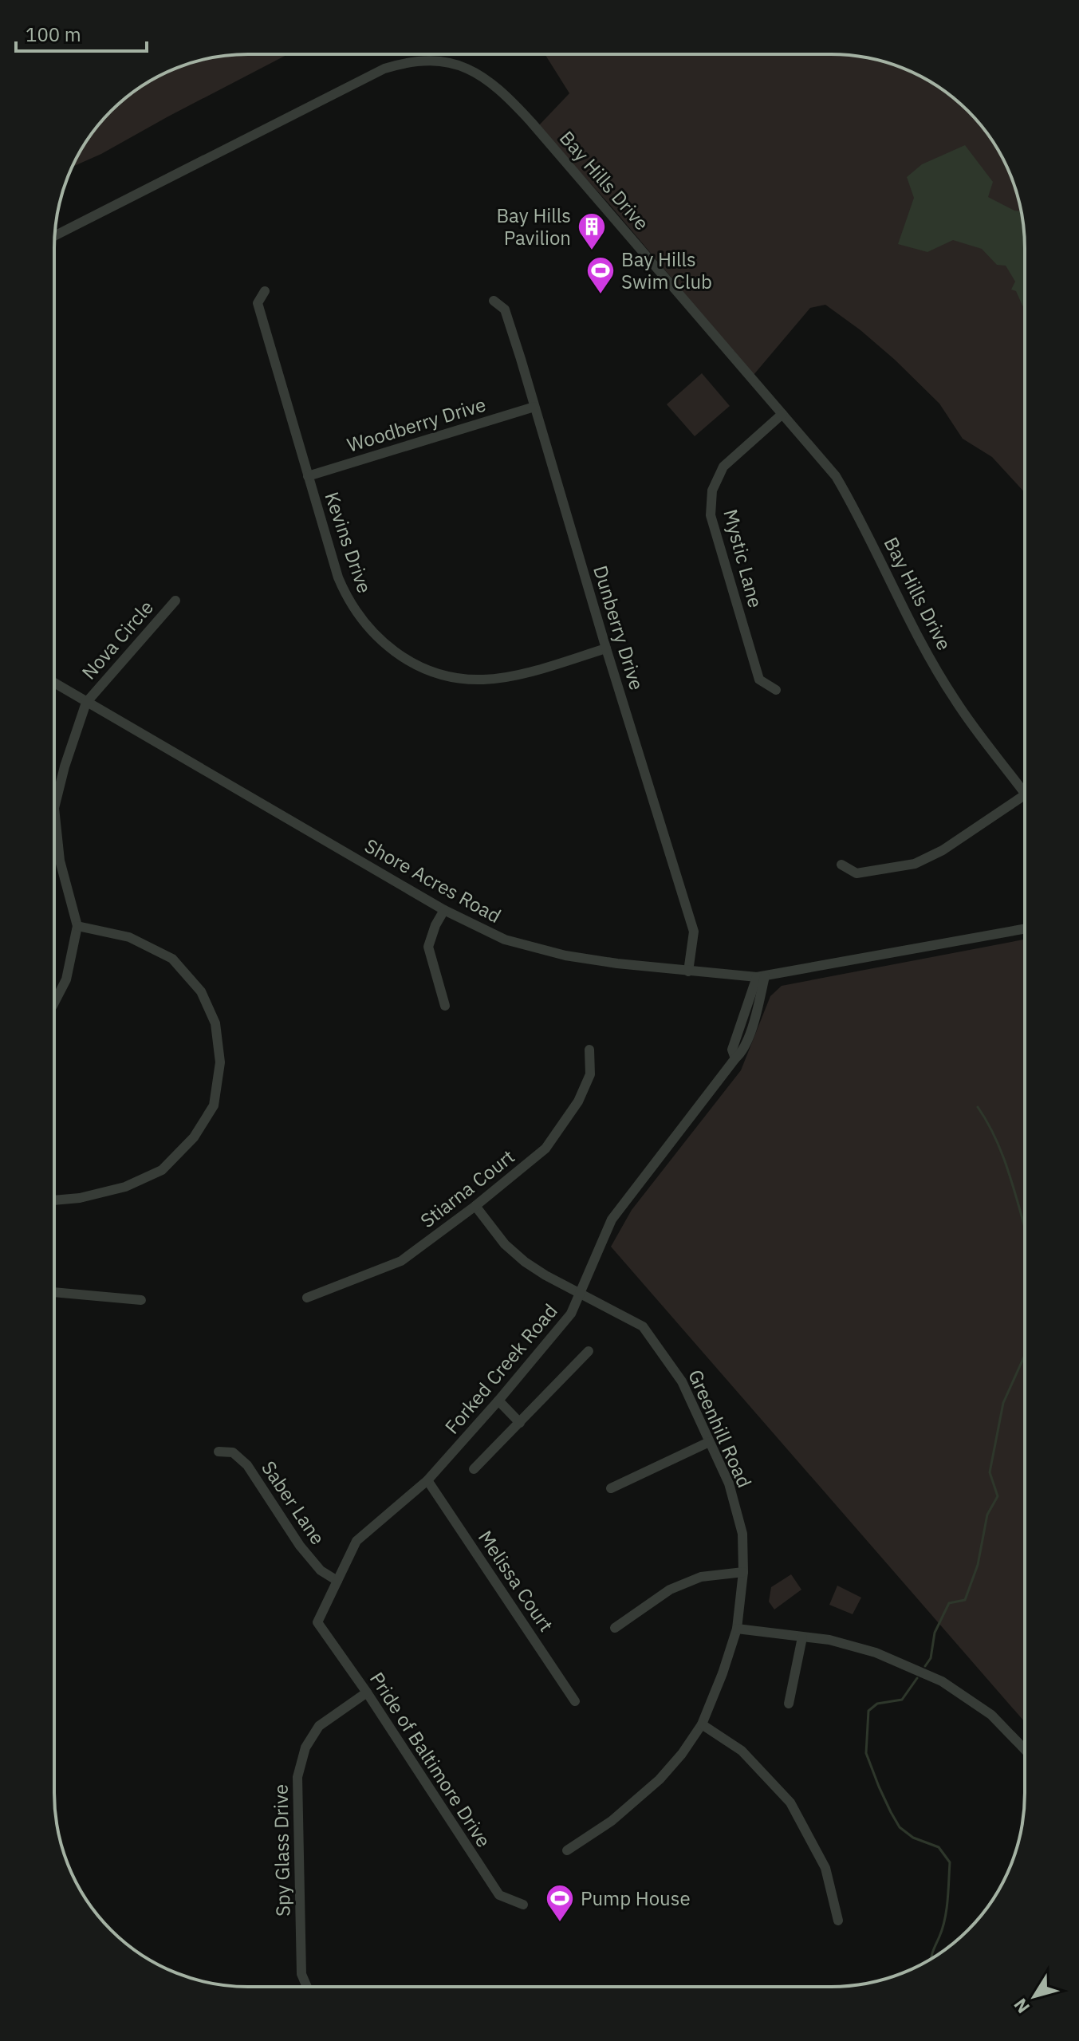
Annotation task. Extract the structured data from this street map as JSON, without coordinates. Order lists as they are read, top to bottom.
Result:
{
  "streets": {
    "street": [
      "Bay Hills Drive",
      "Woodberry Drive",
      "Kevins Drive",
      "Mystic Lane",
      "Dunberry Drive",
      "Nova Circle",
      "Shore Acres Road",
      "Stiarna Court",
      "Forked Creek Road",
      "Greenhill Road",
      "Saber Lane",
      "Melissa Court",
      "Pride of Baltimore Drive",
      "Spy Glass Drive"
    ]
  },
  "crossings": [
    ["Bay Hills Drive", "Mystic Lane"],
    ["Woodberry Drive", "Kevins Drive"],
    ["Woodberry Drive", "Dunberry Drive"],
    ["Kevins Drive", "Dunberry Drive"],
    ["Dunberry Drive", "Shore Acres Road"],
    ["Nova Circle", "Shore Acres Road"],
    ["Shore Acres Road", "Forked Creek Road"],
    ["Stiarna Court", "Greenhill Road"],
    ["Forked Creek Road", "Greenhill Road"],
    ["Forked Creek Road", "Saber Lane"],
    ["Forked Creek Road", "Melissa Court"],
    ["Forked Creek Road", "Pride of Baltimore Drive"],
    ["Pride of Baltimore Drive", "Spy Glass Drive"]
  ],
  "places": {
    "building": ["Bay Hills Pavilion"],
    "sports": ["Bay Hills Swim Club", "Pump House"]
  },
  "scale_bar": "100 m",
  "north": "bottom left"
}
